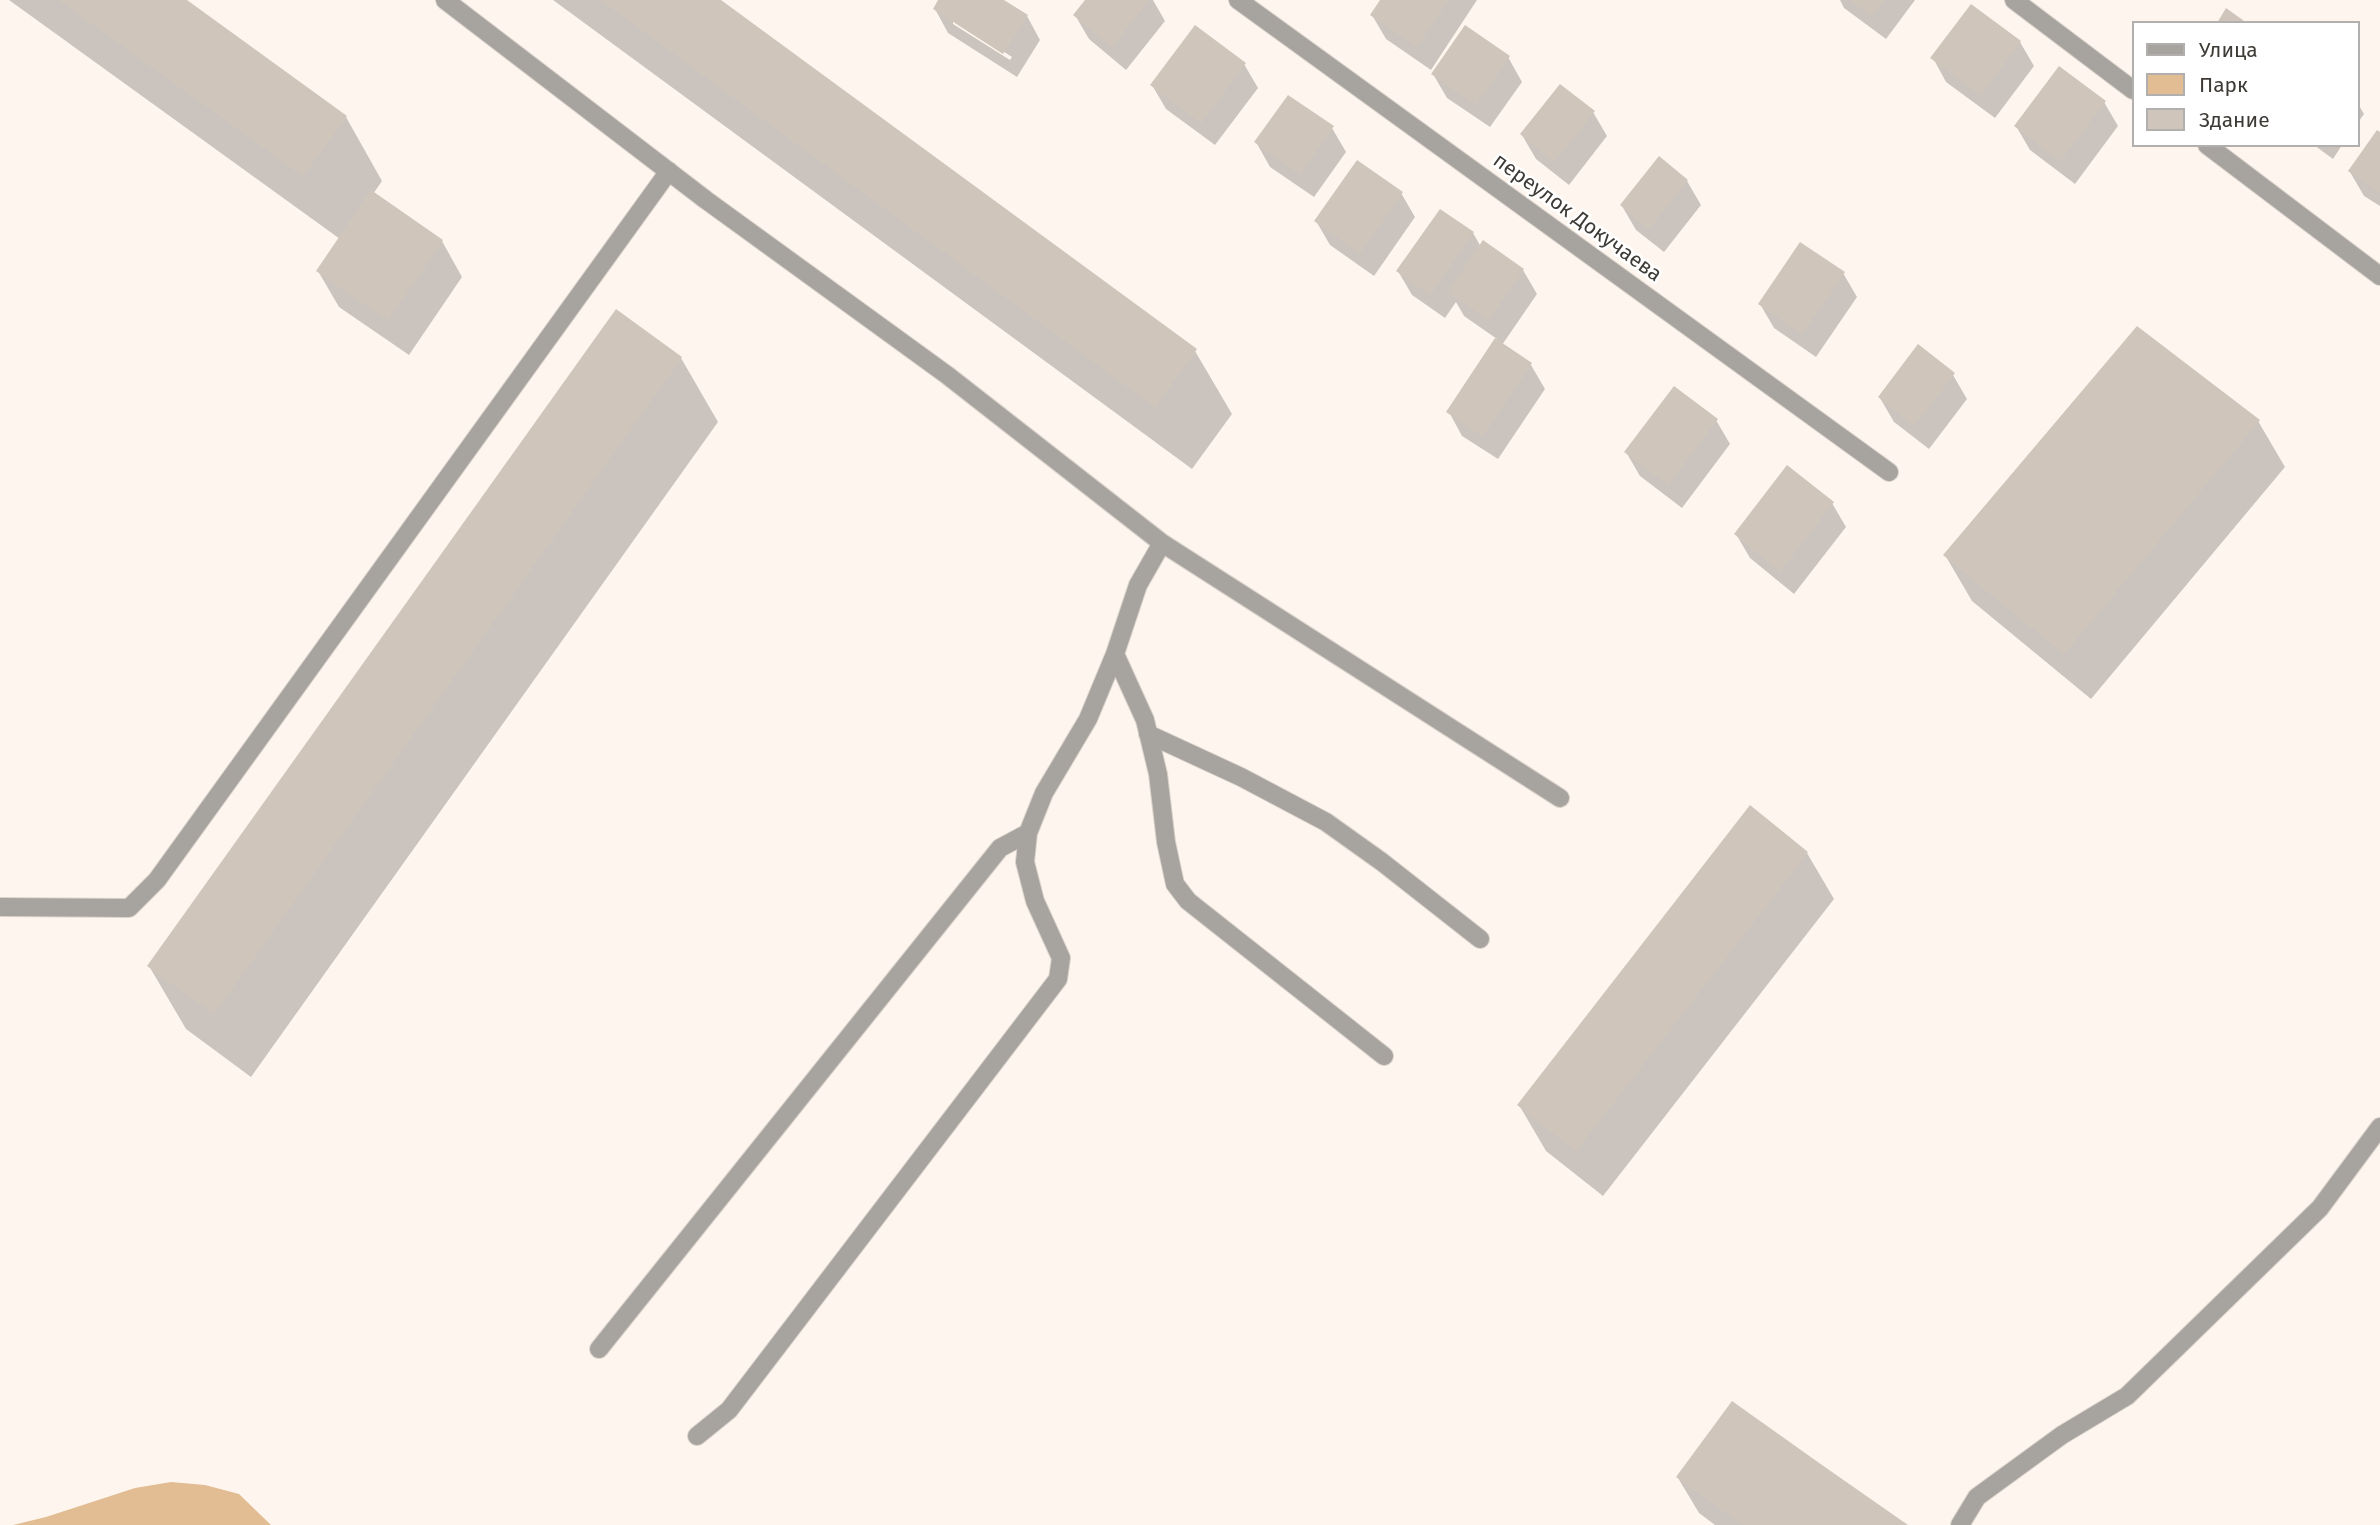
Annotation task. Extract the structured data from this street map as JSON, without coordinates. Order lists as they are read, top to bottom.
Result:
{
  "streets": {
    "street": ["переулок Докучаева"]
  },
  "legend": ["Улица", "Парк", "Здание"]
}
